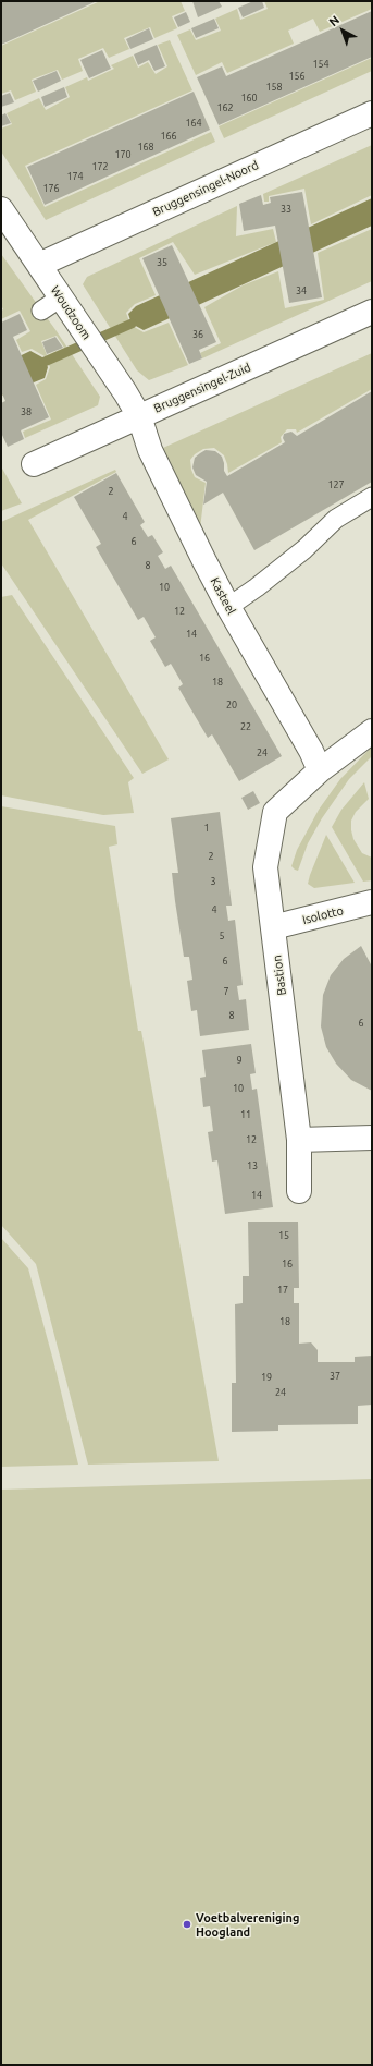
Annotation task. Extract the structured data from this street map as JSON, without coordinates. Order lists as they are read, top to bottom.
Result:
{
  "streets": {
    "street": [
      "Bruggensingel-Noord",
      "Woudzoom",
      "Bruggensingel-Zuid",
      "Kasteel",
      "Isolotto",
      "Bastion"
    ]
  },
  "crossings": [
    ["Bruggensingel-Noord", "Woudzoom"],
    ["Woudzoom", "Bruggensingel-Zuid"],
    ["Woudzoom", "Kasteel"],
    ["Bruggensingel-Zuid", "Kasteel"],
    ["Kasteel", "Bastion"],
    ["Isolotto", "Bastion"]
  ],
  "places": ["Voetbalvereniging Hoogland"],
  "house_numbers": [
    "154",
    "156",
    "158",
    "160",
    "162",
    "164",
    "166",
    "168",
    "170",
    "172",
    "174",
    "176",
    "33",
    "35",
    "34",
    "36",
    "38",
    "127",
    "2",
    "4",
    "6",
    "8",
    "10",
    "12",
    "14",
    "16",
    "18",
    "20",
    "22",
    "24",
    "1",
    "2",
    "3",
    "4",
    "5",
    "6",
    "7",
    "8",
    "6",
    "9",
    "10",
    "11",
    "12",
    "13",
    "14",
    "15",
    "16",
    "17",
    "18",
    "37",
    "19",
    "24"
  ],
  "north": "top left"
}
